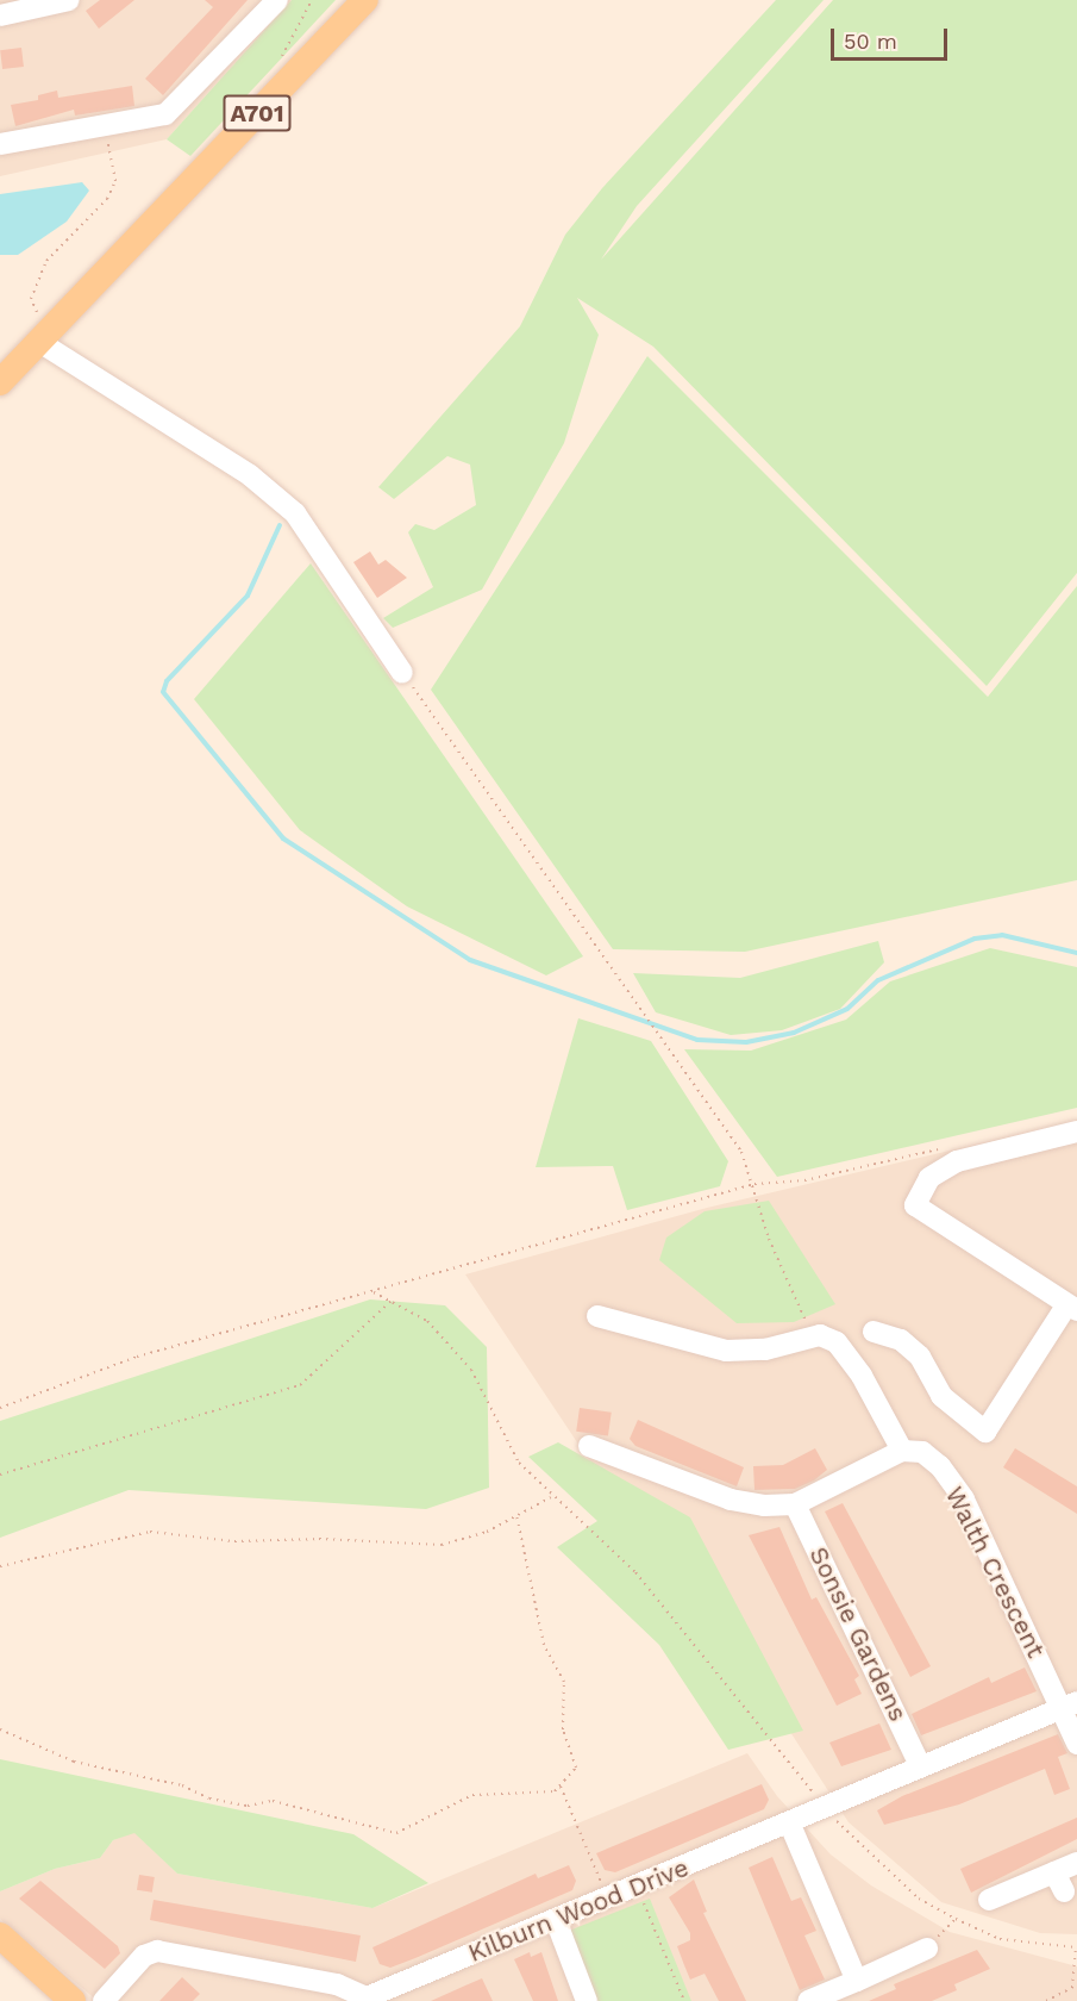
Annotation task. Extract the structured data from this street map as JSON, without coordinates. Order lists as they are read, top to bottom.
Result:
{
  "streets": {
    "main road": ["A701"],
    "street": ["Walth Crescent", "Sonsie Gardens", "Kilburn Wood Drive"]
  },
  "crossings": [
    ["Walth Crescent", "Kilburn Wood Drive"],
    ["Sonsie Gardens", "Kilburn Wood Drive"]
  ],
  "scale_bar": "50 m"
}
